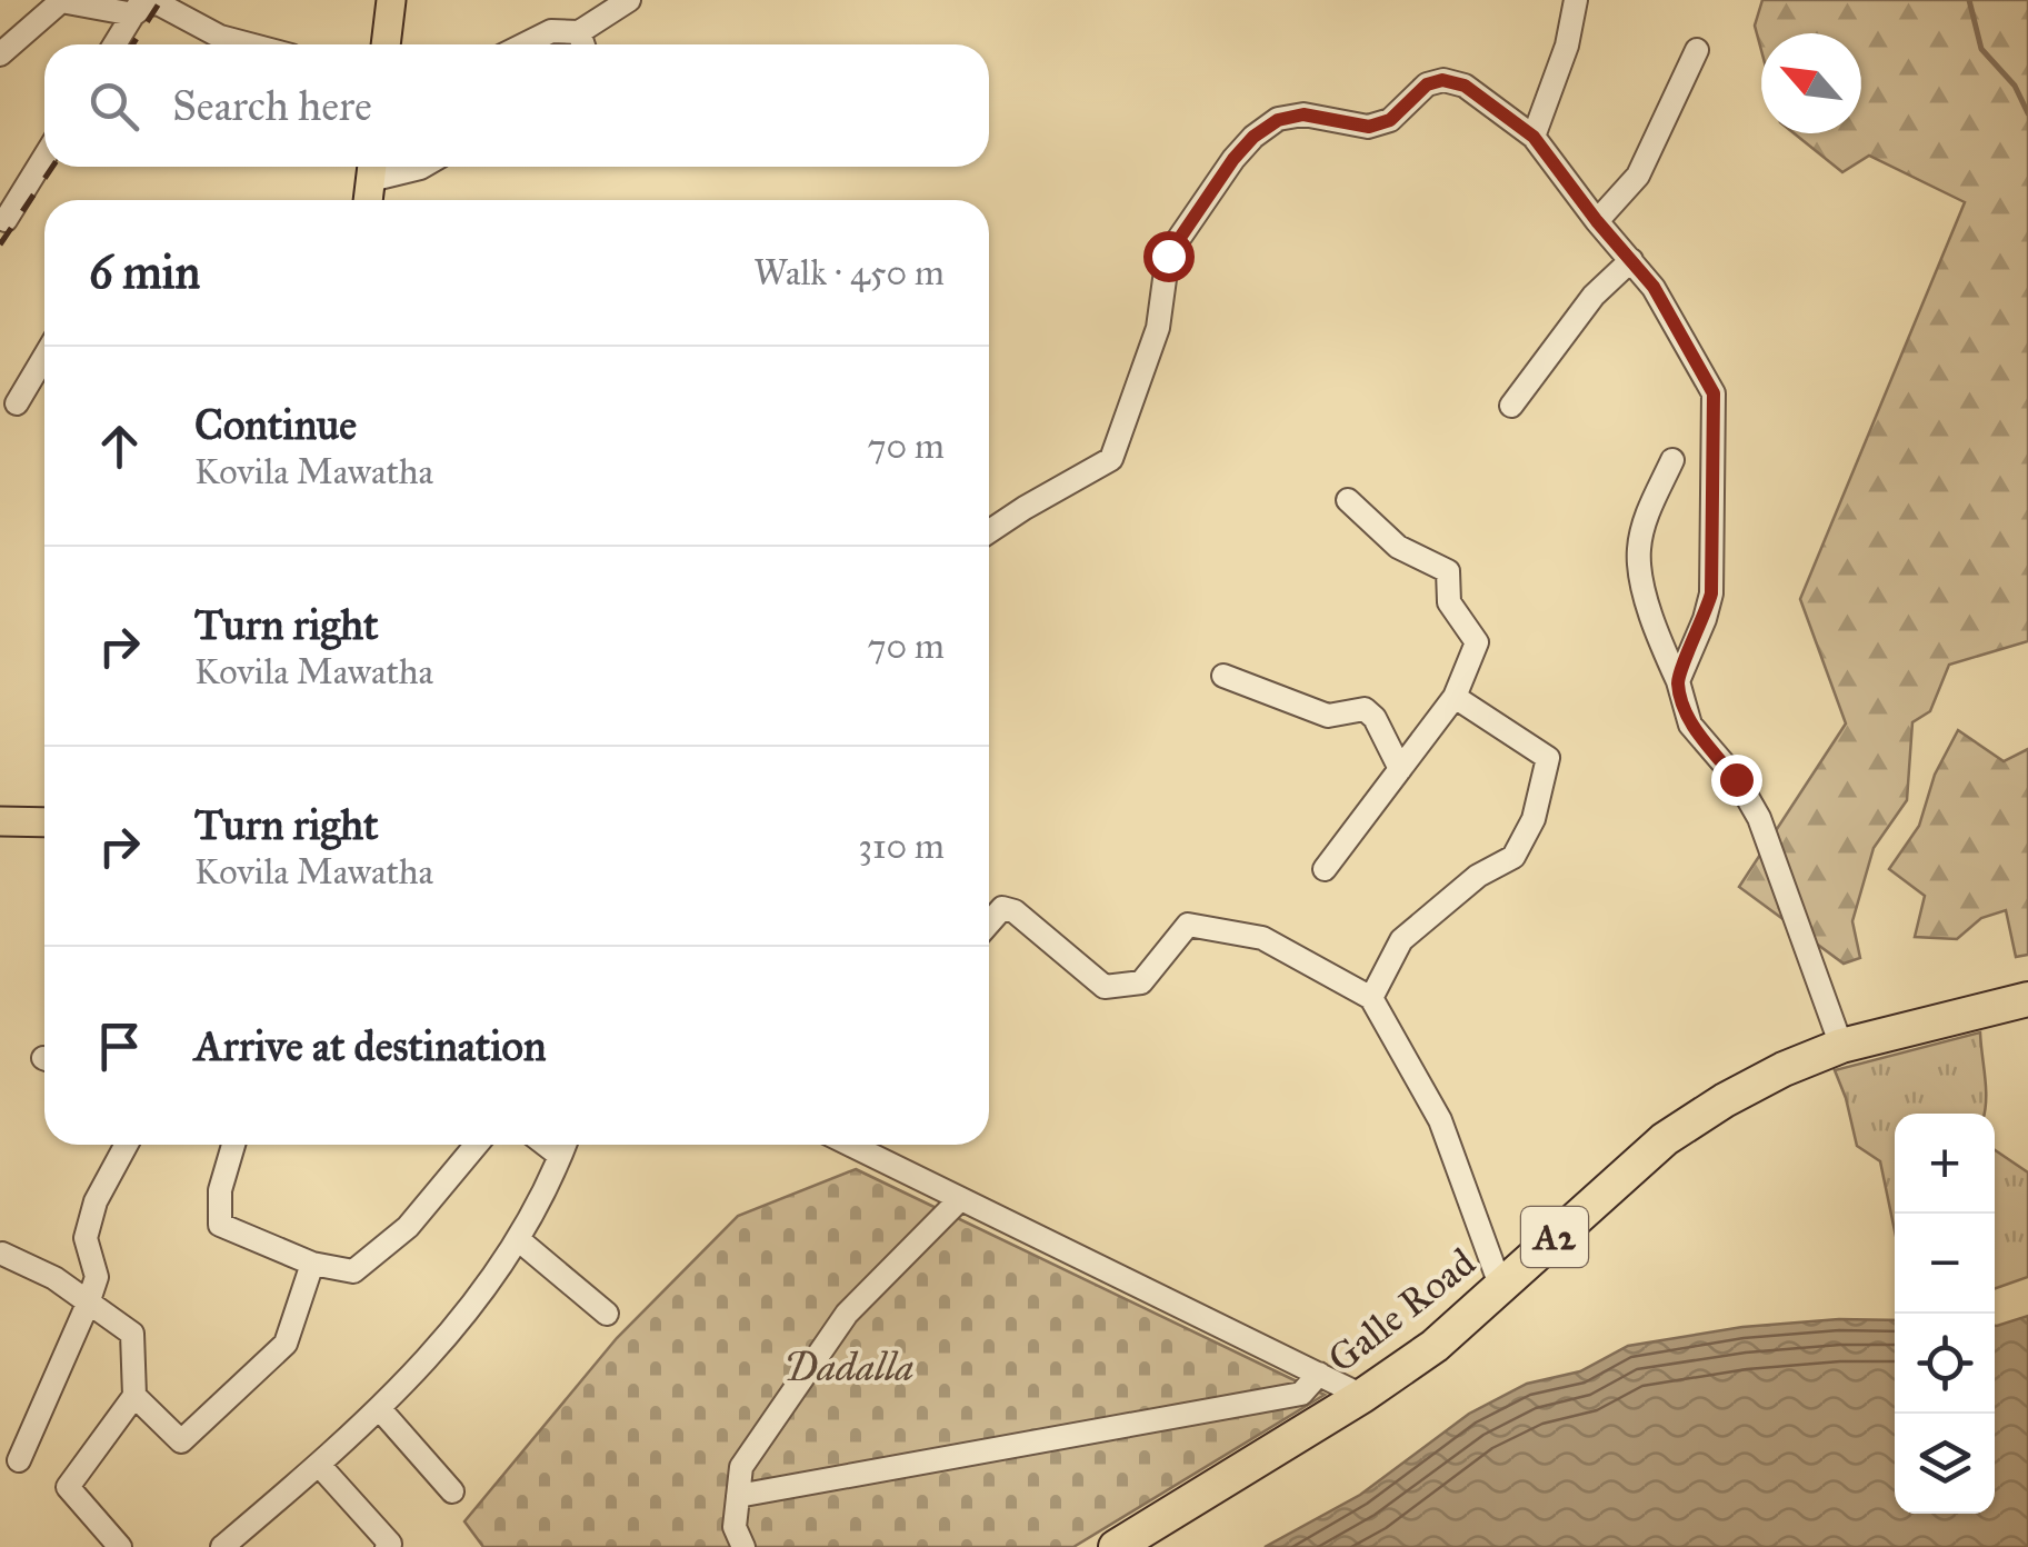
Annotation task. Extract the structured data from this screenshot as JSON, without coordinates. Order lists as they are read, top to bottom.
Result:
{
  "streets": {
    "highway": ["A2", "Galle Road"]
  },
  "parks": ["Dadalla"],
  "north": "top left",
  "page": {
    "search": "Search here",
    "heading": ["6 min", "Walk · 450 m"],
    "list": [
      ["Continue", "Kovila Mawatha", "70 m"],
      ["Turn right", "Kovila Mawatha", "70 m"],
      ["Turn right", "Kovila Mawatha", "310 m"],
      "Arrive at destination"
    ],
    "map_buttons": ["+", "−"]
  }
}
